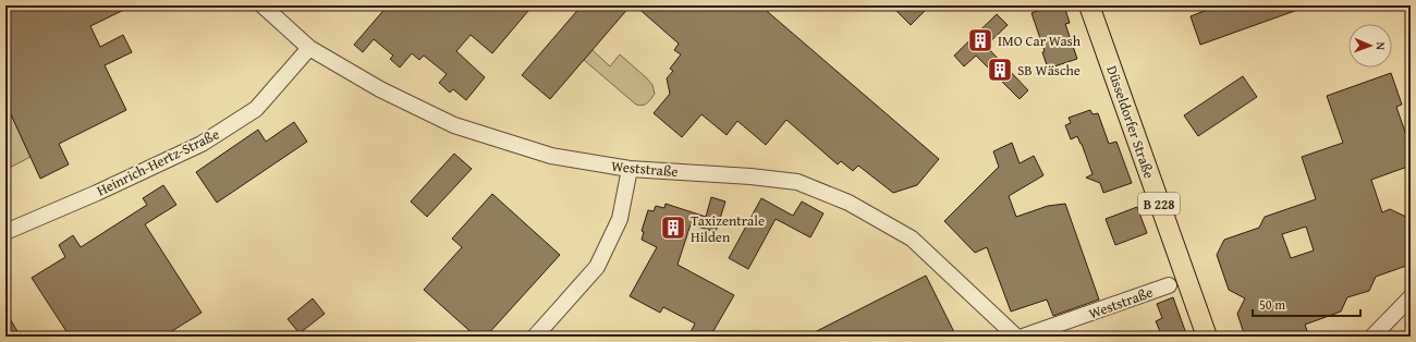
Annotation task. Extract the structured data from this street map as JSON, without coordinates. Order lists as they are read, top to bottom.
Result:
{
  "streets": {
    "main road": ["Düsseldorfer Straße", "B 228"],
    "street": ["Heinrich-Hertz-Straße", "Weststraße"]
  },
  "crossings": [
    ["Heinrich-Hertz-Straße", "Weststraße"]
  ],
  "places": {
    "building": ["IMO Car Wash", "SB Wäsche", "Taxizentrale Hilden"]
  },
  "scale_bar": "50 m",
  "north": "right"
}
